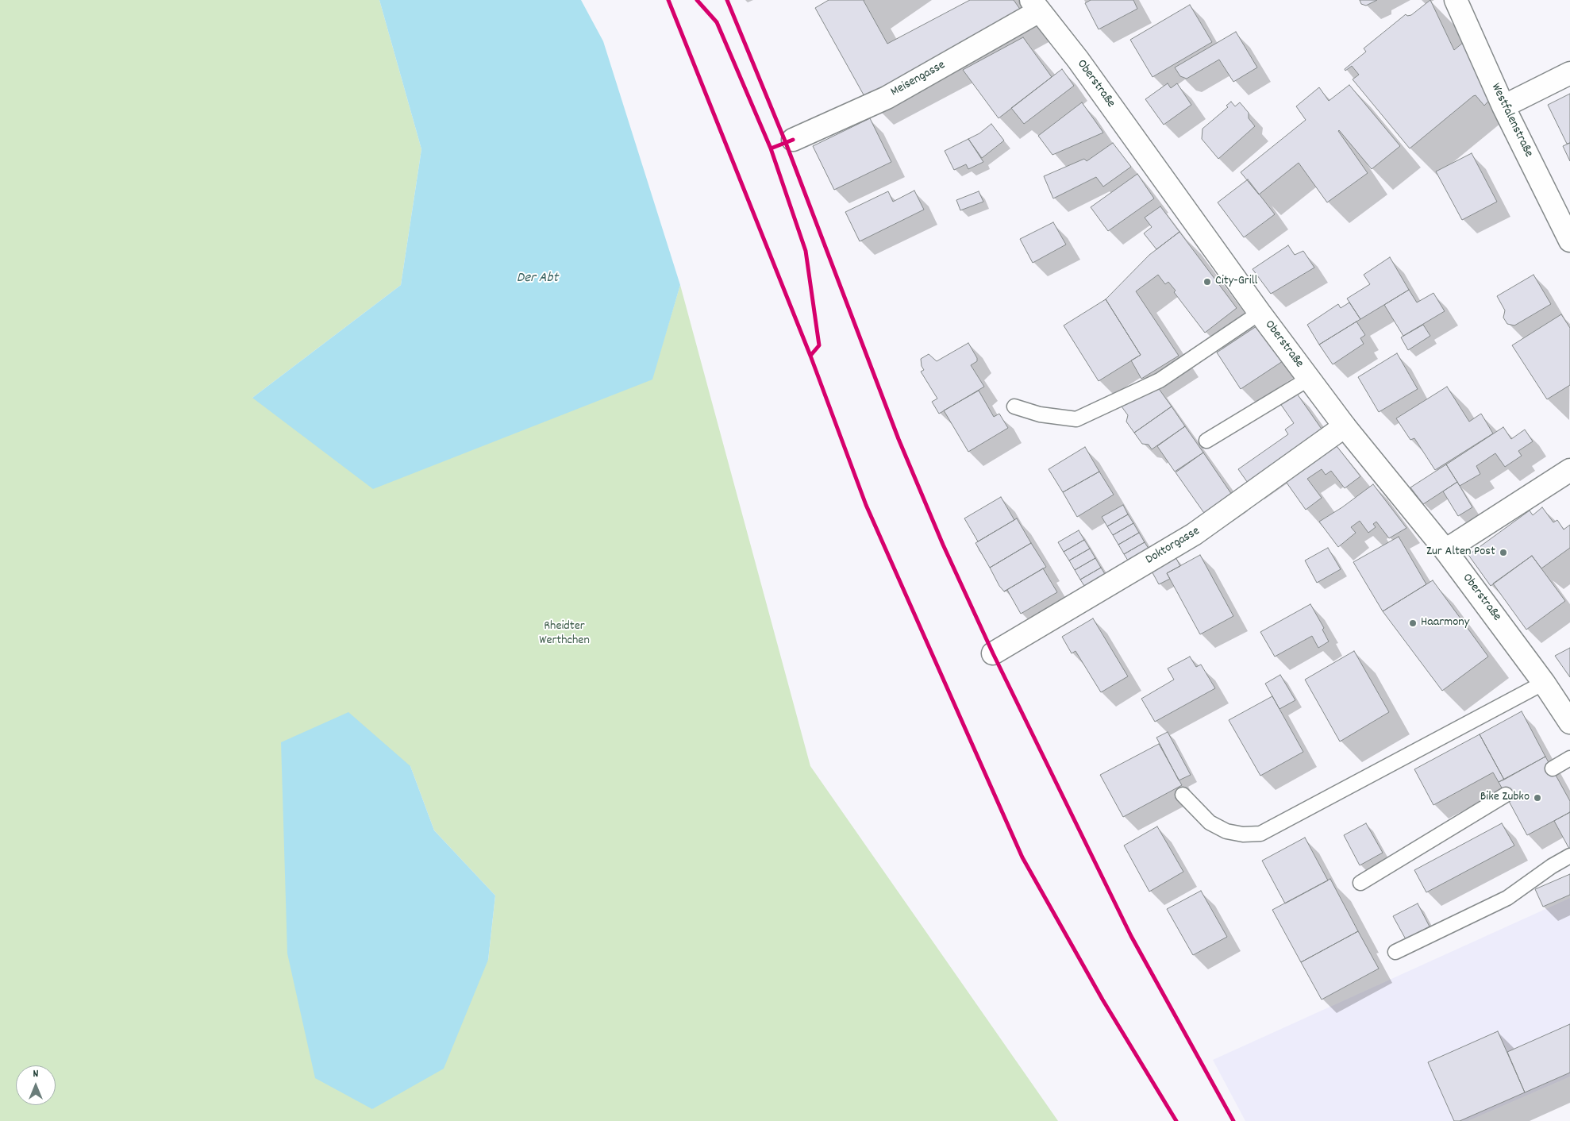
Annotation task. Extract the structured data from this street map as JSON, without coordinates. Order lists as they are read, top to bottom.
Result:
{
  "streets": {
    "street": [
      "Meisengasse",
      "Oberstraße",
      "Westfalenstraße",
      "Doktorgasse"
    ]
  },
  "crossings": [
    ["Meisengasse", "Oberstraße"],
    ["Oberstraße", "Doktorgasse"]
  ],
  "water": ["Der Abt"],
  "parks": ["Rheidter Werthchen"],
  "places": [
    "City-Grill",
    "Zur Alten Post",
    "Haarmony",
    "Bike Zubko"
  ],
  "north": "top"
}
